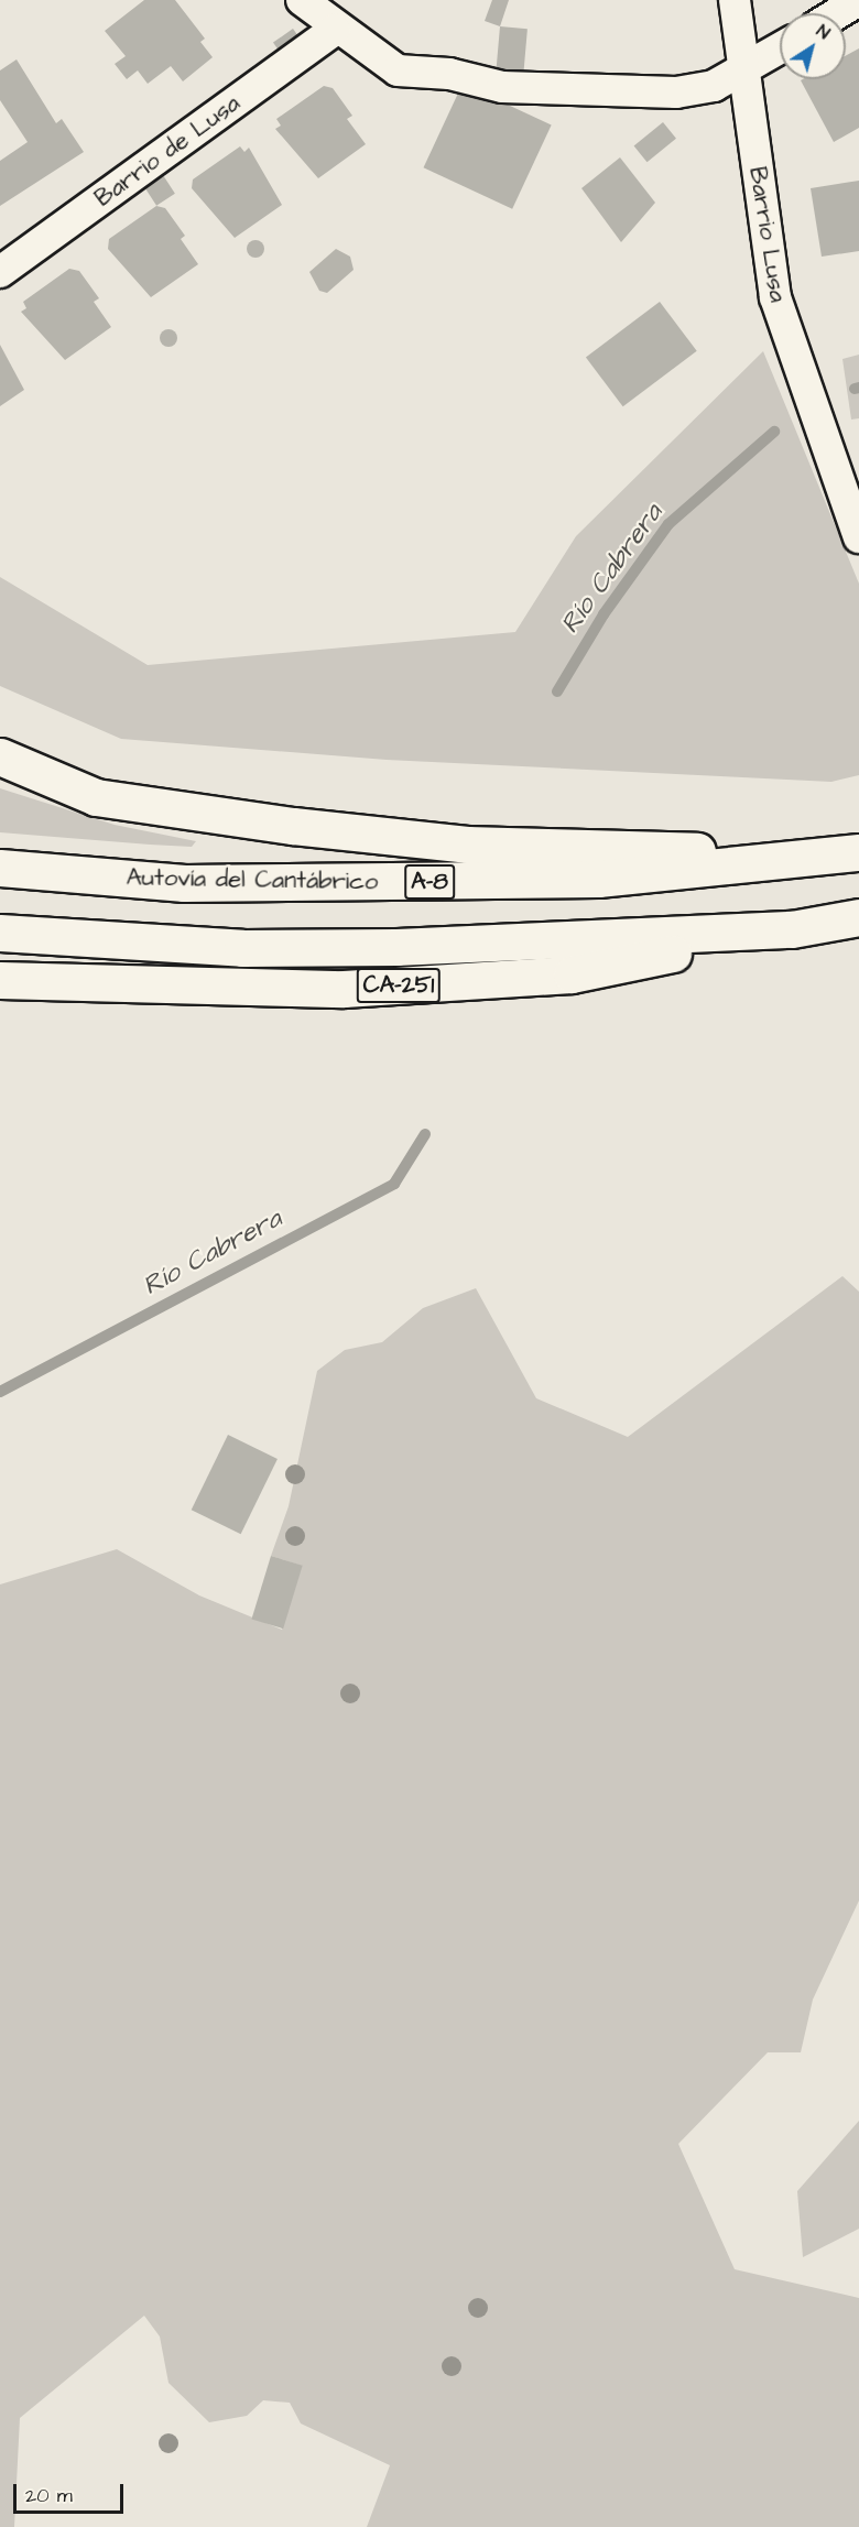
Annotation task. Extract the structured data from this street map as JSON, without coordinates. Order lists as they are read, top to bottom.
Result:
{
  "streets": {
    "highway": ["Autovía del Cantábrico", "A-8", "CA-251"],
    "street": ["Barrio de Lusa", "Barrio Lusa"]
  },
  "water": ["Río Cabrera"],
  "scale_bar": "20 m",
  "north": "top right"
}
